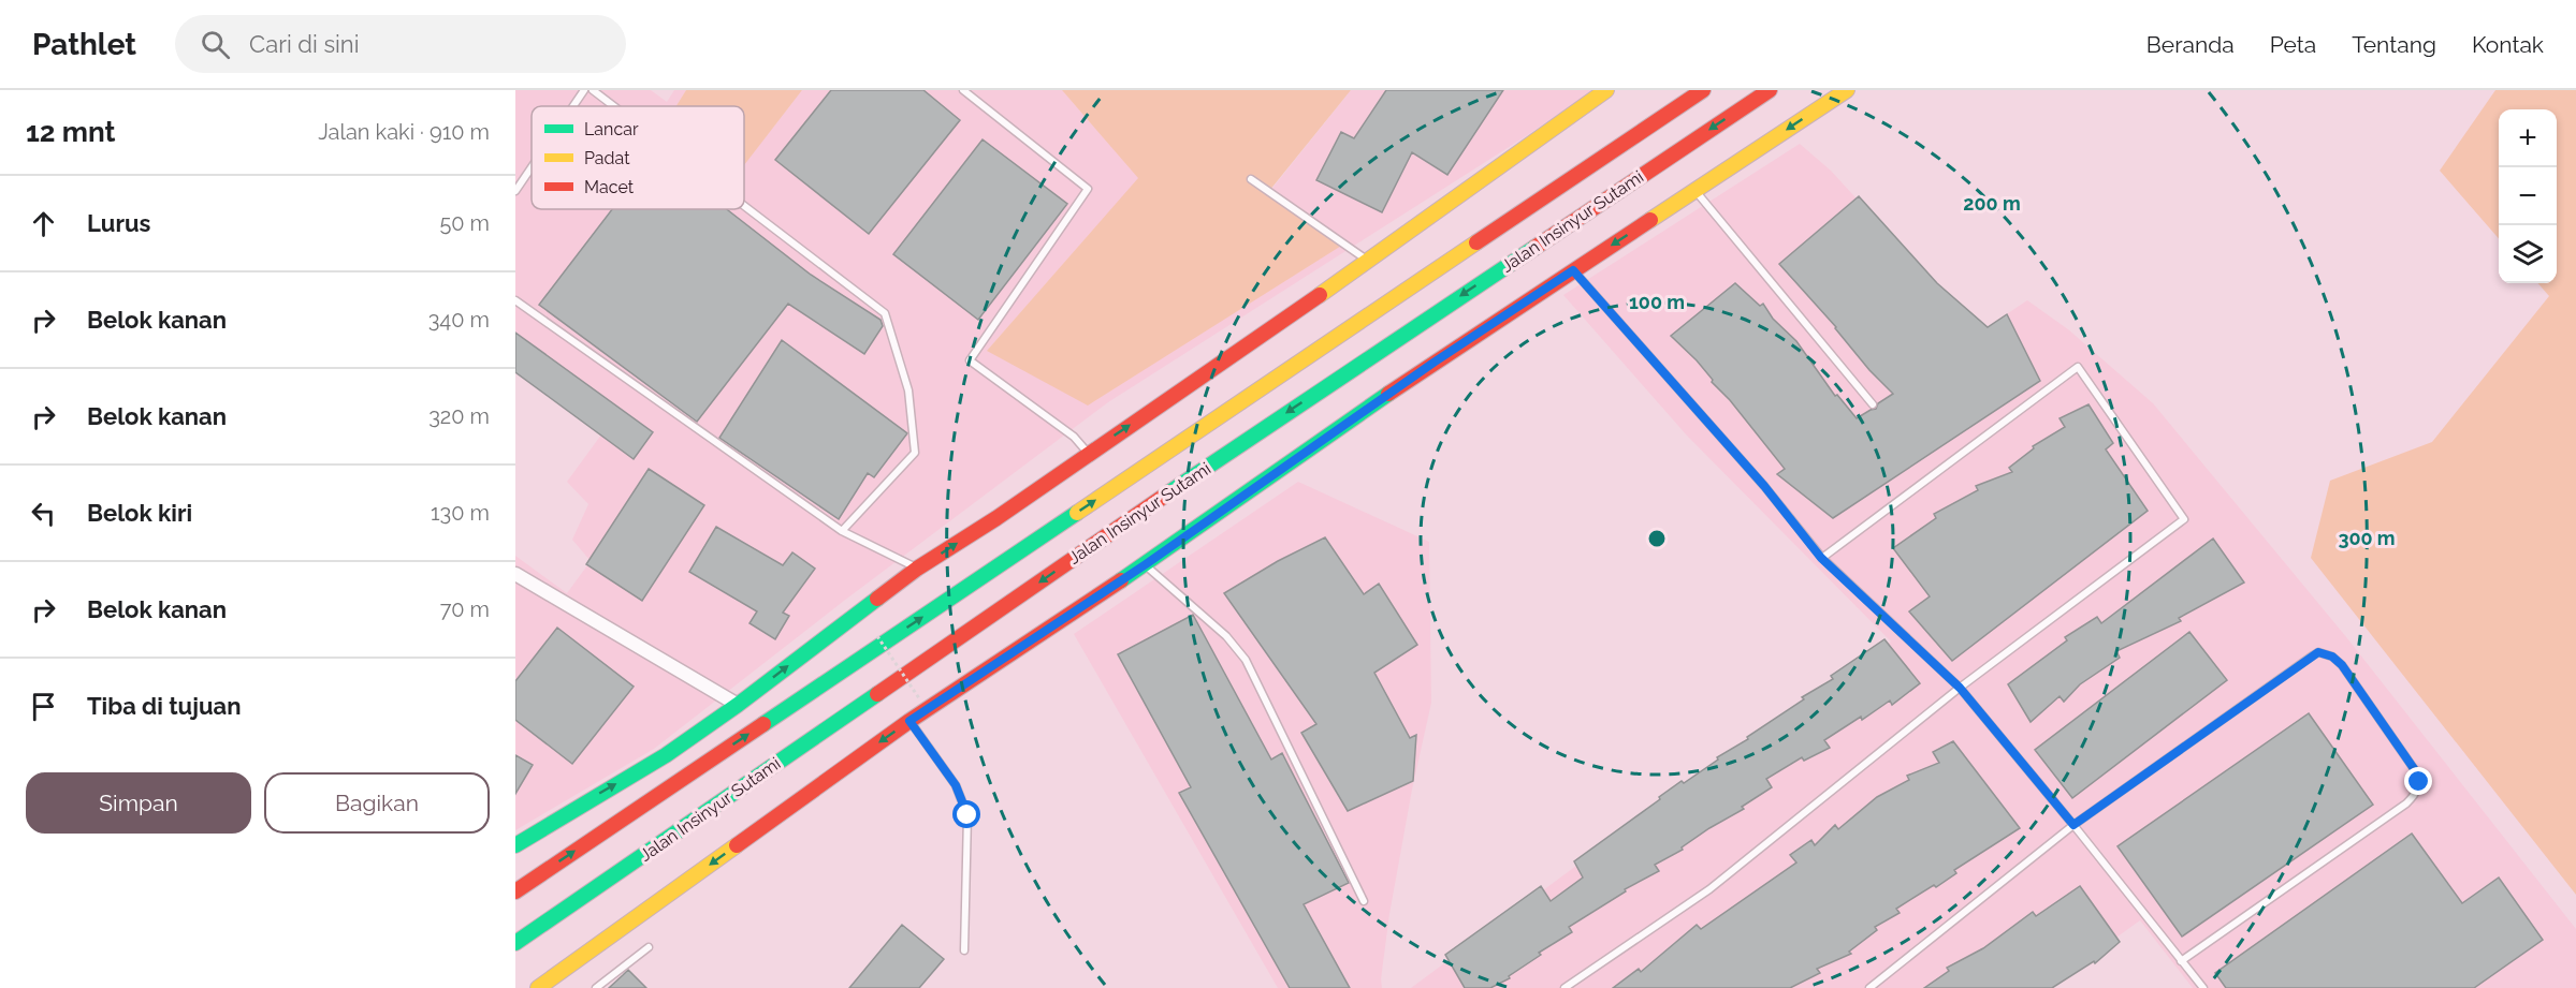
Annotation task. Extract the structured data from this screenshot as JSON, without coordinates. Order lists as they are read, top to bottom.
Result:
{
  "streets": {
    "main road": ["Jalan Insinyur Sutami"]
  },
  "legend": ["Lancar", "Padat", "Macet"],
  "page": {
    "header": "Pathlet",
    "search": "Cari di sini",
    "nav": [
      "Beranda",
      "Peta",
      "Tentang",
      "Kontak"
    ],
    "heading": ["12 mnt", "Jalan kaki · 910 m"],
    "map_buttons": ["+", "−"],
    "list": [
      ["Lurus", "50 m"],
      ["Belok kanan", "340 m"],
      ["Belok kanan", "320 m"],
      ["Belok kiri", "130 m"],
      ["Belok kanan", "70 m"],
      "Tiba di tujuan"
    ],
    "buttons": ["Simpan", "Bagikan"]
  },
  "rings": ["200 m", "100 m", "300 m"]
}
